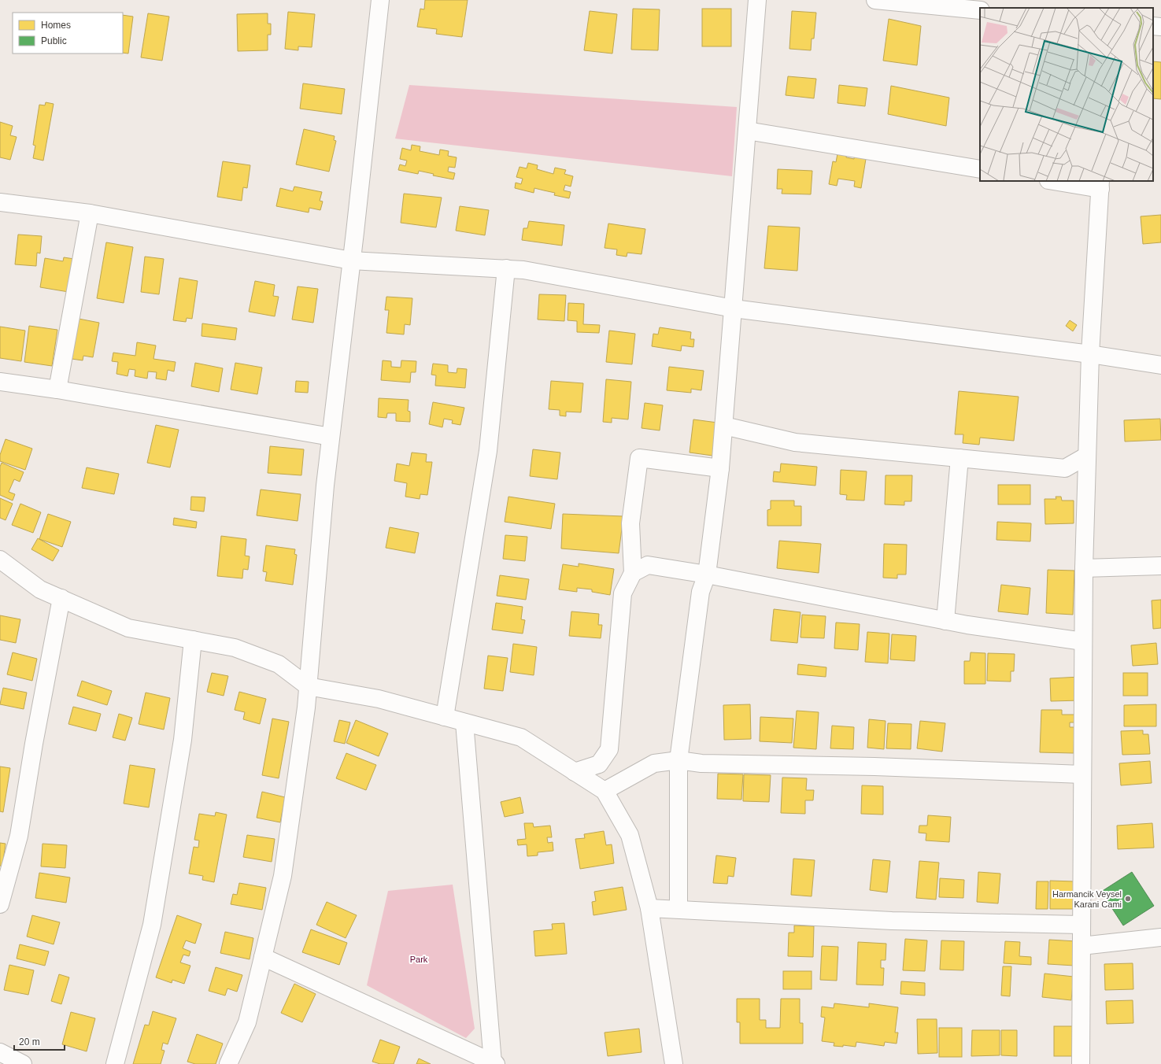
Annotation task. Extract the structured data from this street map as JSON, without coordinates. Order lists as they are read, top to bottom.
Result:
{
  "parks": ["Park"],
  "places": ["Harmancik Veysel Karani Cami"],
  "legend": ["Homes", "Public"],
  "scale_bar": "20 m"
}
